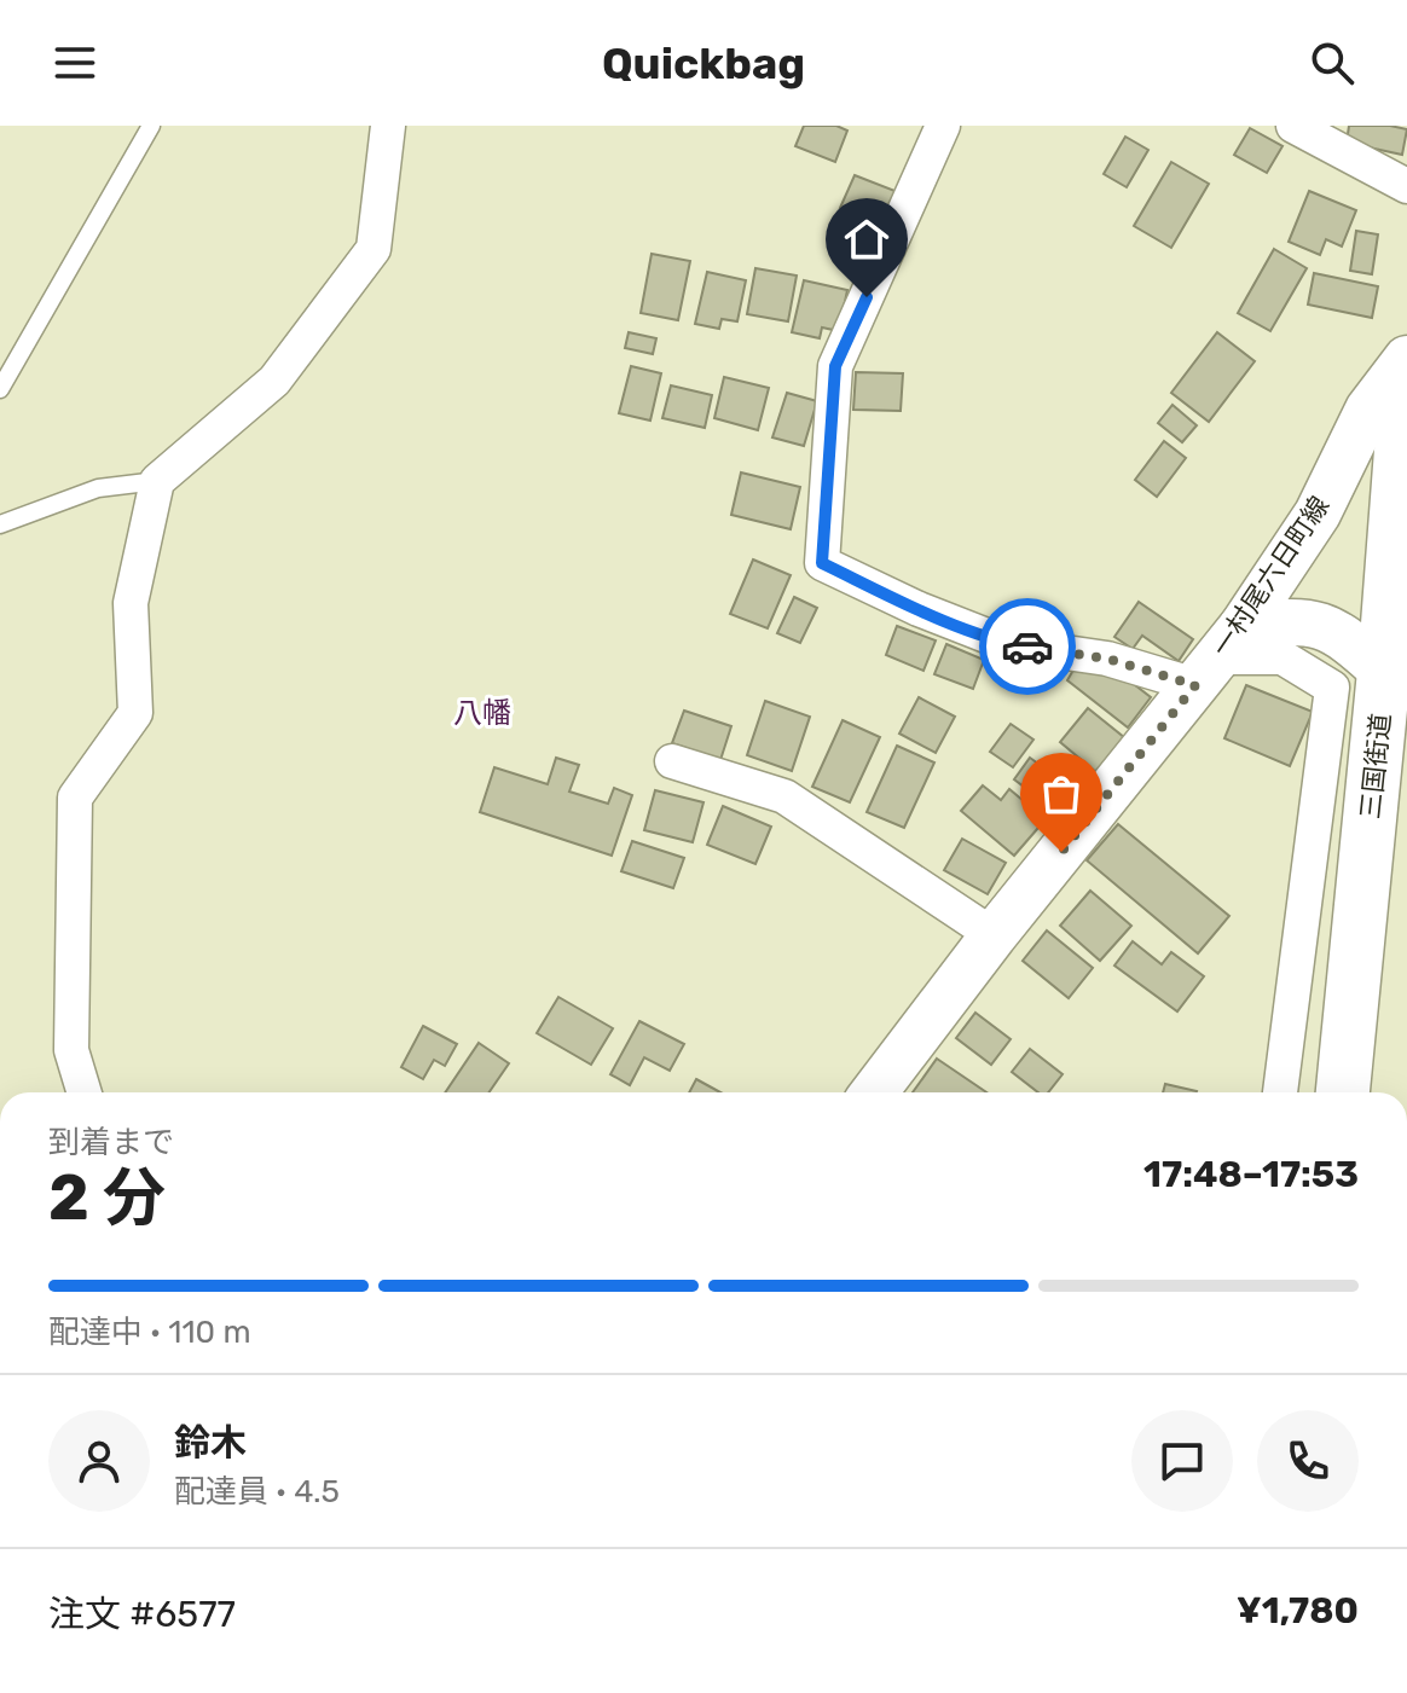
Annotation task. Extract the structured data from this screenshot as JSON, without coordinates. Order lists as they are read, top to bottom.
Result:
{
  "streets": {
    "highway": ["三国街道"],
    "main road": ["一村尾六日町線"]
  },
  "districts": ["八幡"],
  "page": {
    "header": "Quickbag",
    "heading": ["2 分", "到着まで", "17:48–17:53"],
    "panel": [
      "鈴木",
      "配達員 · 4.5",
      "注文 #6577",
      "¥1,780"
    ],
    "bar": "配達中 · 110 m"
  }
}
